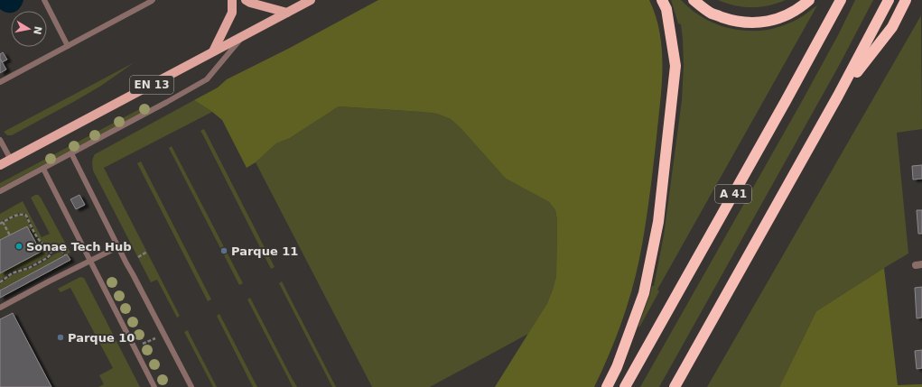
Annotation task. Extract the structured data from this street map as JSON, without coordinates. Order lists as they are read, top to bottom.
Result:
{
  "streets": {
    "highway": ["A 41"],
    "main road": ["EN 13"]
  },
  "places": ["Sonae Tech Hub", "Parque 11", "Parque 10"],
  "north": "right"
}
